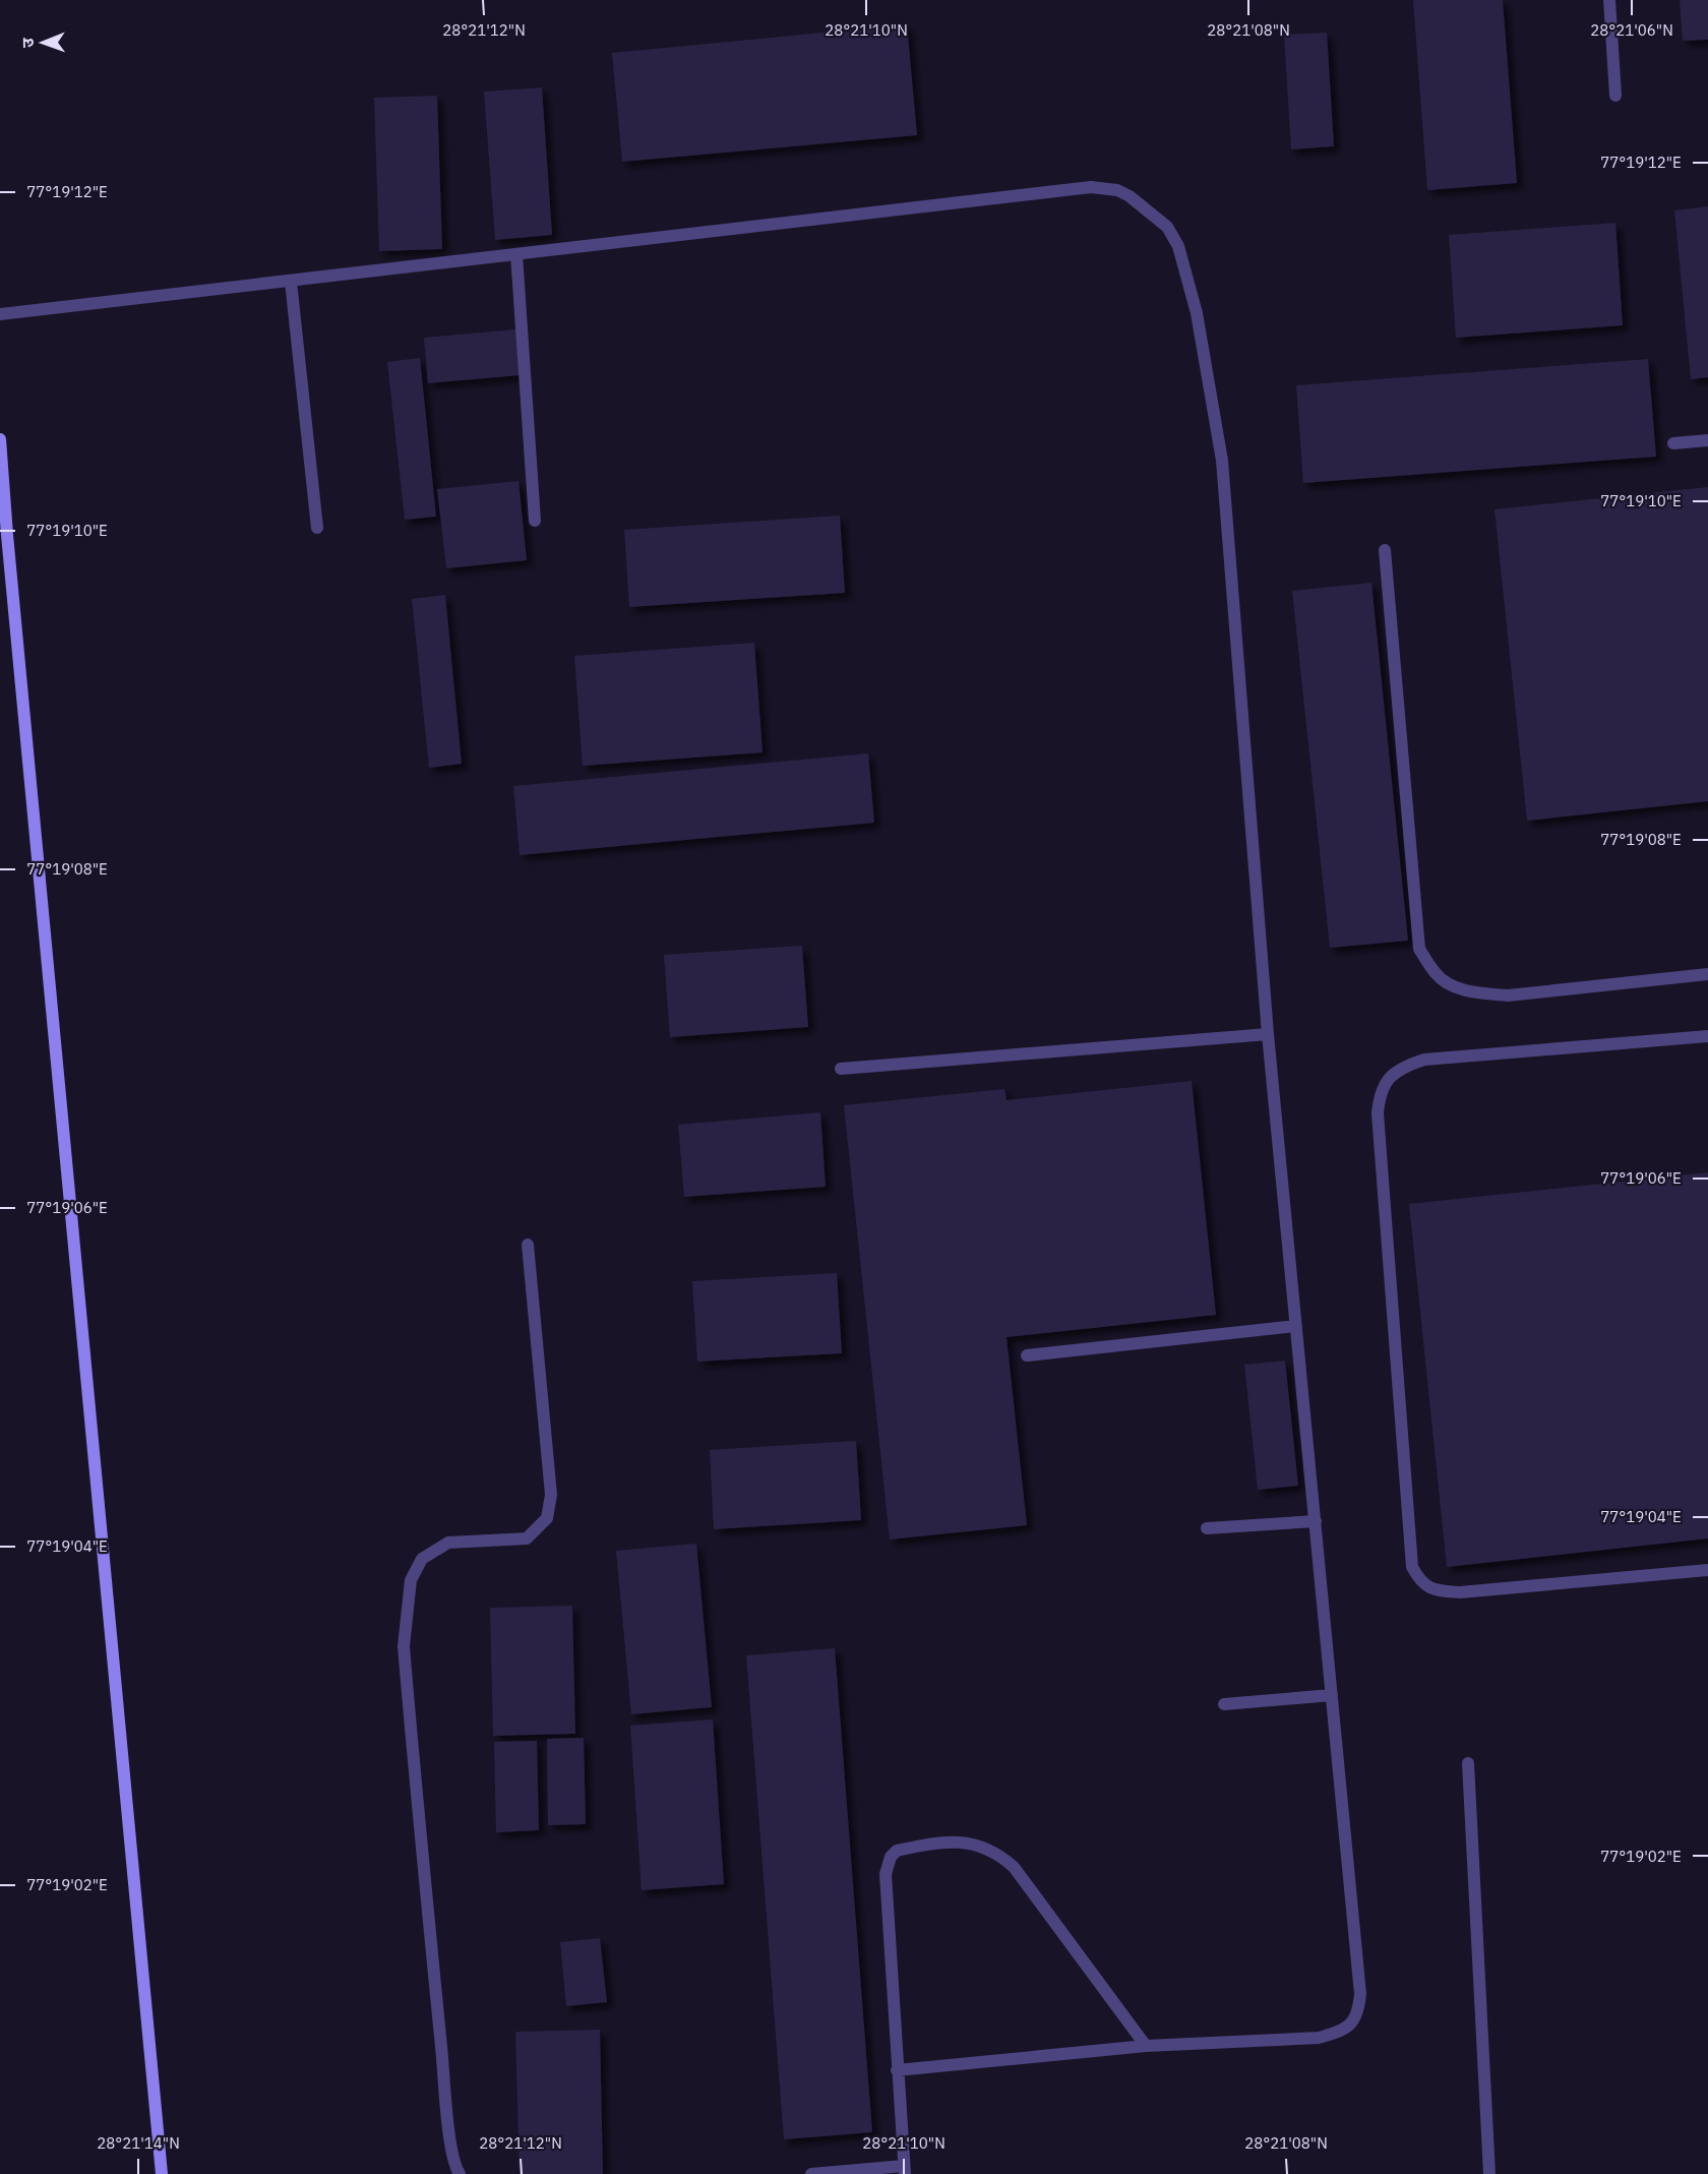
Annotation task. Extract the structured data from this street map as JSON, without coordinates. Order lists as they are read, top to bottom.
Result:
{
  "north": "left",
  "coordinates": [
    "28°21'12\"N",
    "28°21'10\"N",
    "28°21'08\"N",
    "28°21'06\"N",
    "77°19'12\"E",
    "77°19'10\"E",
    "77°19'08\"E",
    "77°19'06\"E",
    "77°19'04\"E",
    "77°19'02\"E",
    "28°21'14\"N"
  ]
}
